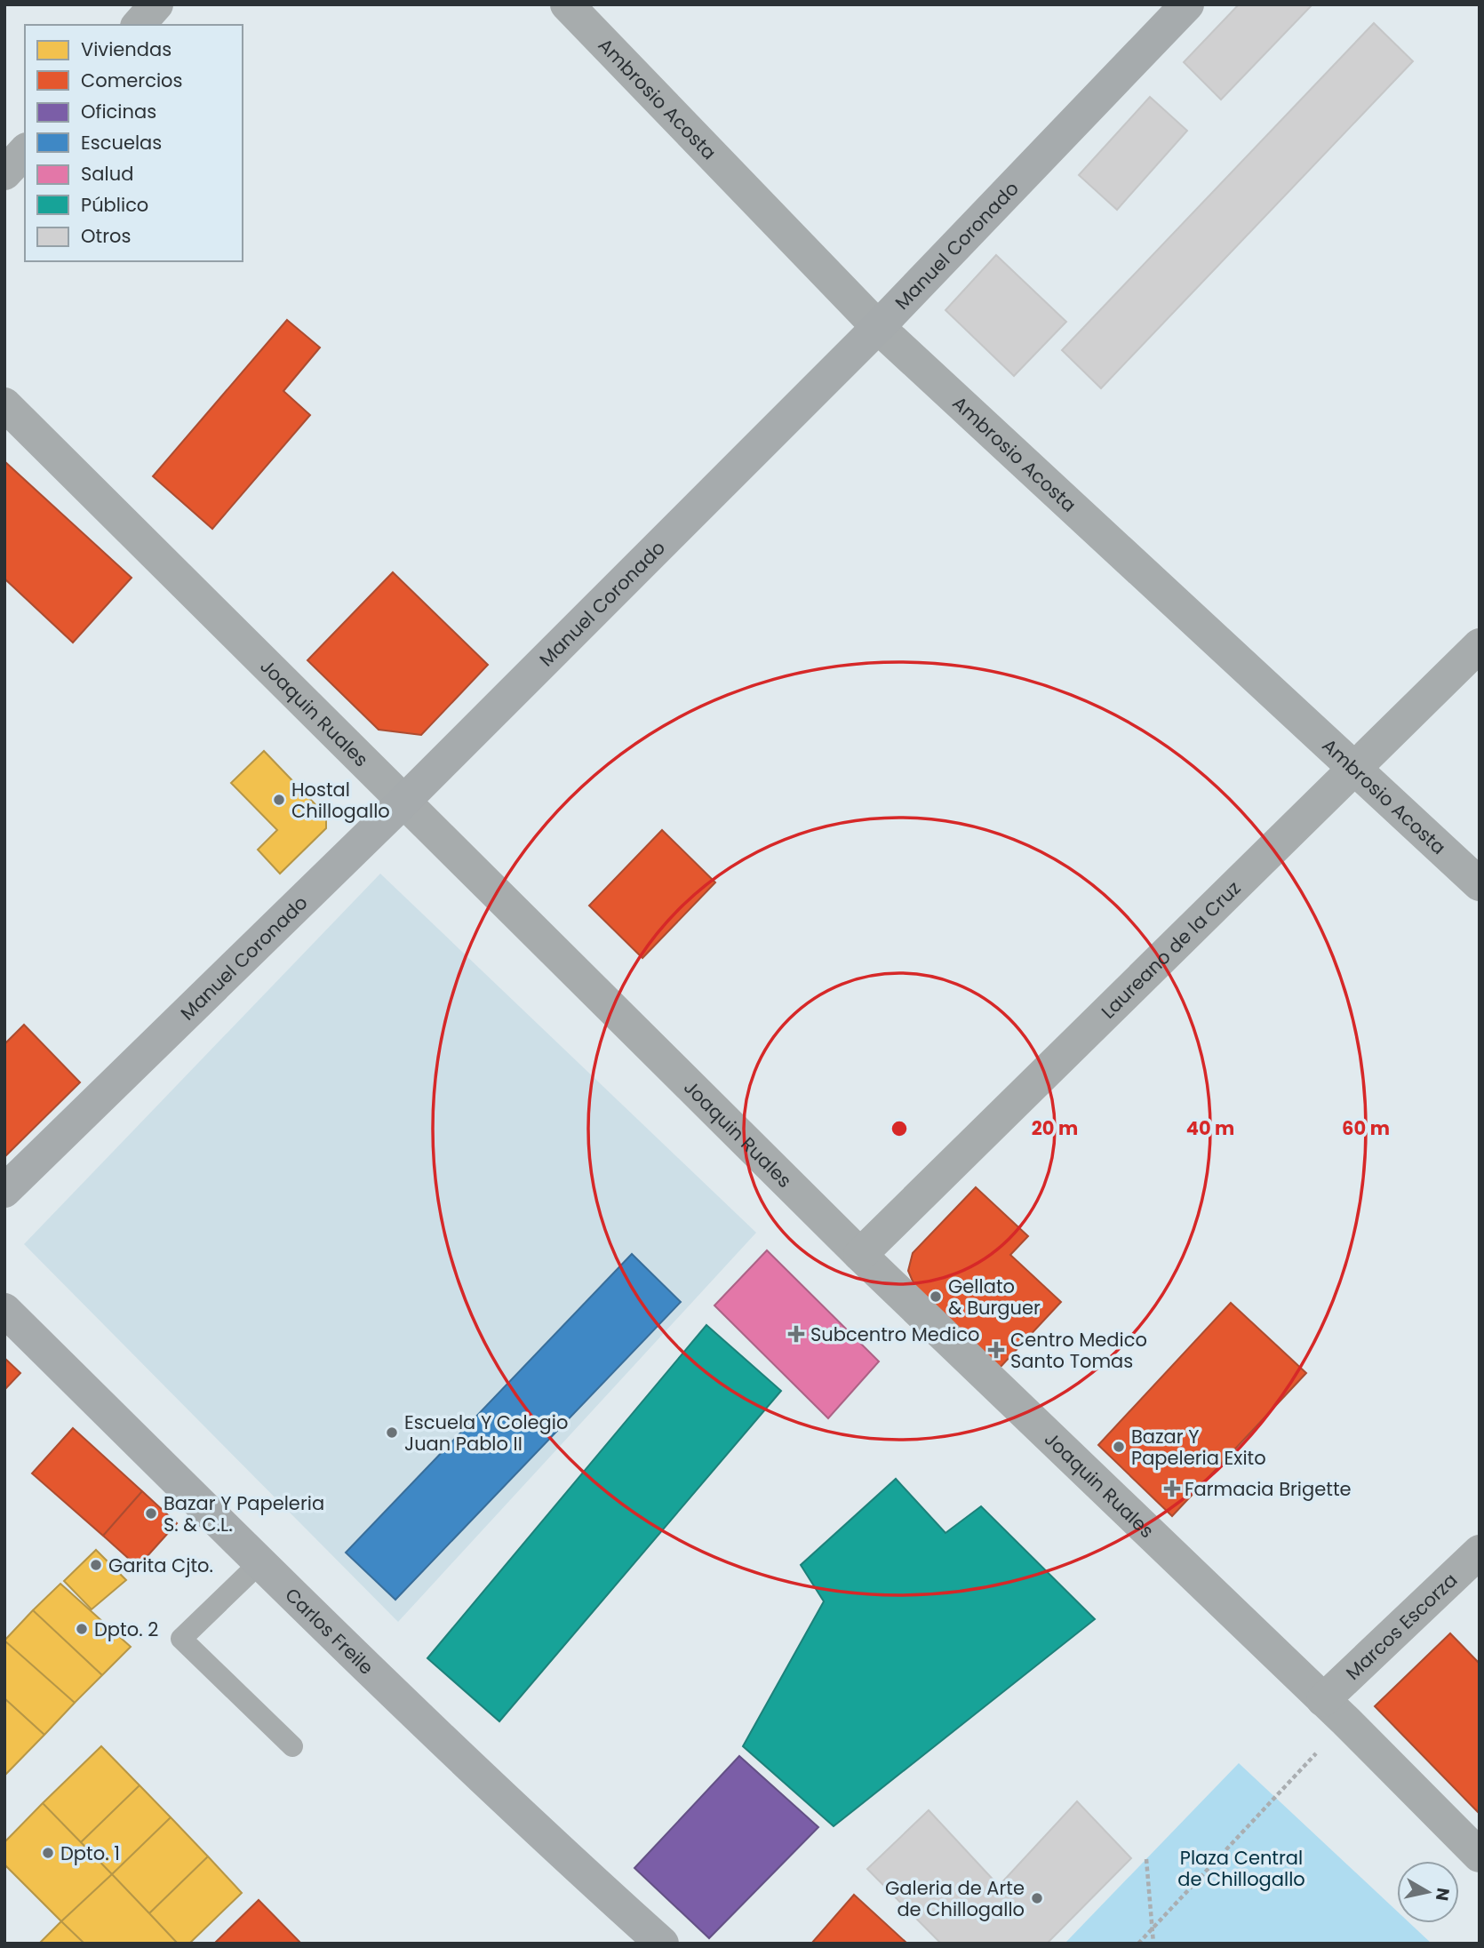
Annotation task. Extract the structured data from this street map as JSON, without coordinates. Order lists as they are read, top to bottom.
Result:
{
  "streets": {
    "street": [
      "Ambrosio Acosta",
      "Manuel Coronado",
      "Joaquin Ruales",
      "Laureano de la Cruz",
      "Marcos Escorza",
      "Carlos Freile"
    ]
  },
  "crossings": [
    ["Ambrosio Acosta", "Manuel Coronado"],
    ["Ambrosio Acosta", "Laureano de la Cruz"],
    ["Manuel Coronado", "Joaquin Ruales"],
    ["Joaquin Ruales", "Laureano de la Cruz"],
    ["Joaquin Ruales", "Marcos Escorza"]
  ],
  "parks": ["Plaza Central de Chillogallo"],
  "places": {
    "other": [
      "Hostal Chillogallo",
      "Gellato & Burguer",
      "Escuela Y Colegio Juan Pablo II",
      "Bazar Y Papeleria Exito",
      "Bazar Y Papeleria S. & C.L.",
      "Garita Cjto.",
      "Dpto. 2",
      "Dpto. 1",
      "Galeria de Arte de Chillogallo"
    ],
    "health": ["Subcentro Medico", "Centro Medico Santo Tomas", "Farmacia Brigette"]
  },
  "legend": [
    "Viviendas",
    "Comercios",
    "Oficinas",
    "Escuelas",
    "Salud",
    "Público",
    "Otros"
  ],
  "north": "right",
  "rings": ["20 m", "40 m", "60 m"]
}
